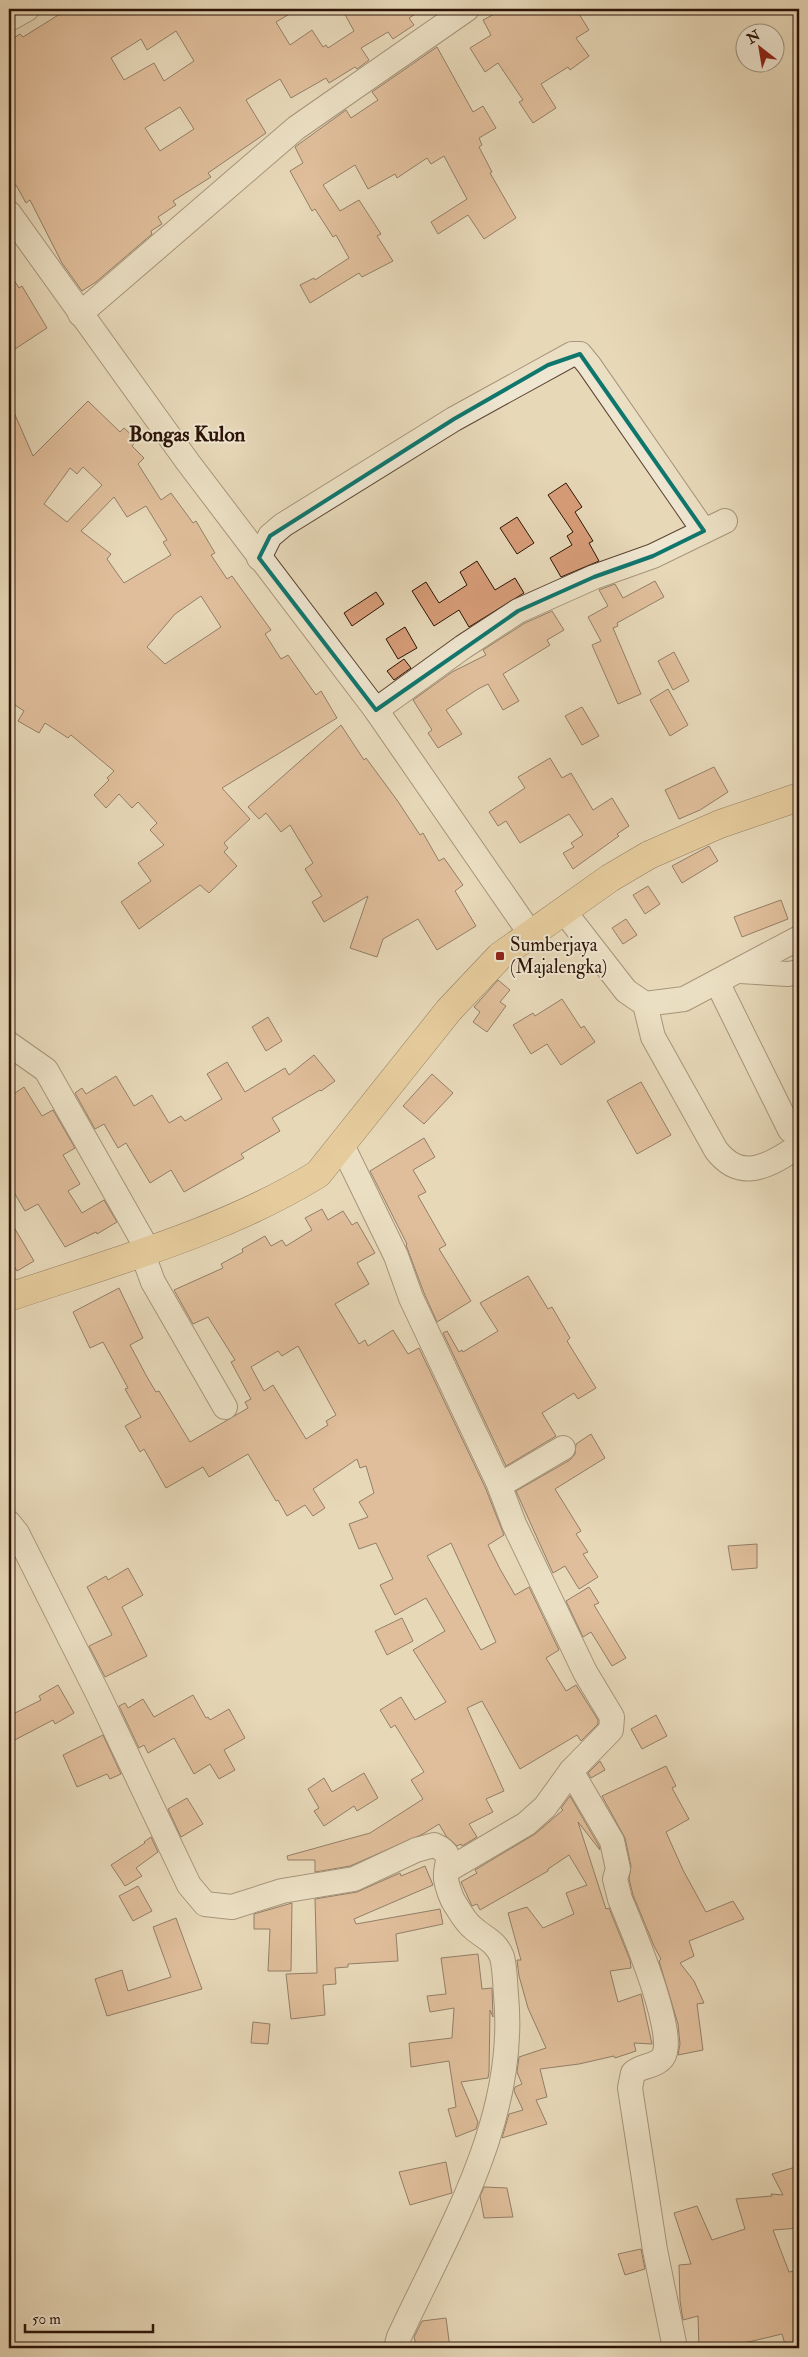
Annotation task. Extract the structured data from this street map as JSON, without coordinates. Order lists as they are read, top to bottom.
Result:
{
  "districts": ["Bongas Kulon"],
  "places": {
    "transit": ["Sumberjaya (Majalengka)"]
  },
  "scale_bar": "50 m",
  "north": "top left"
}
